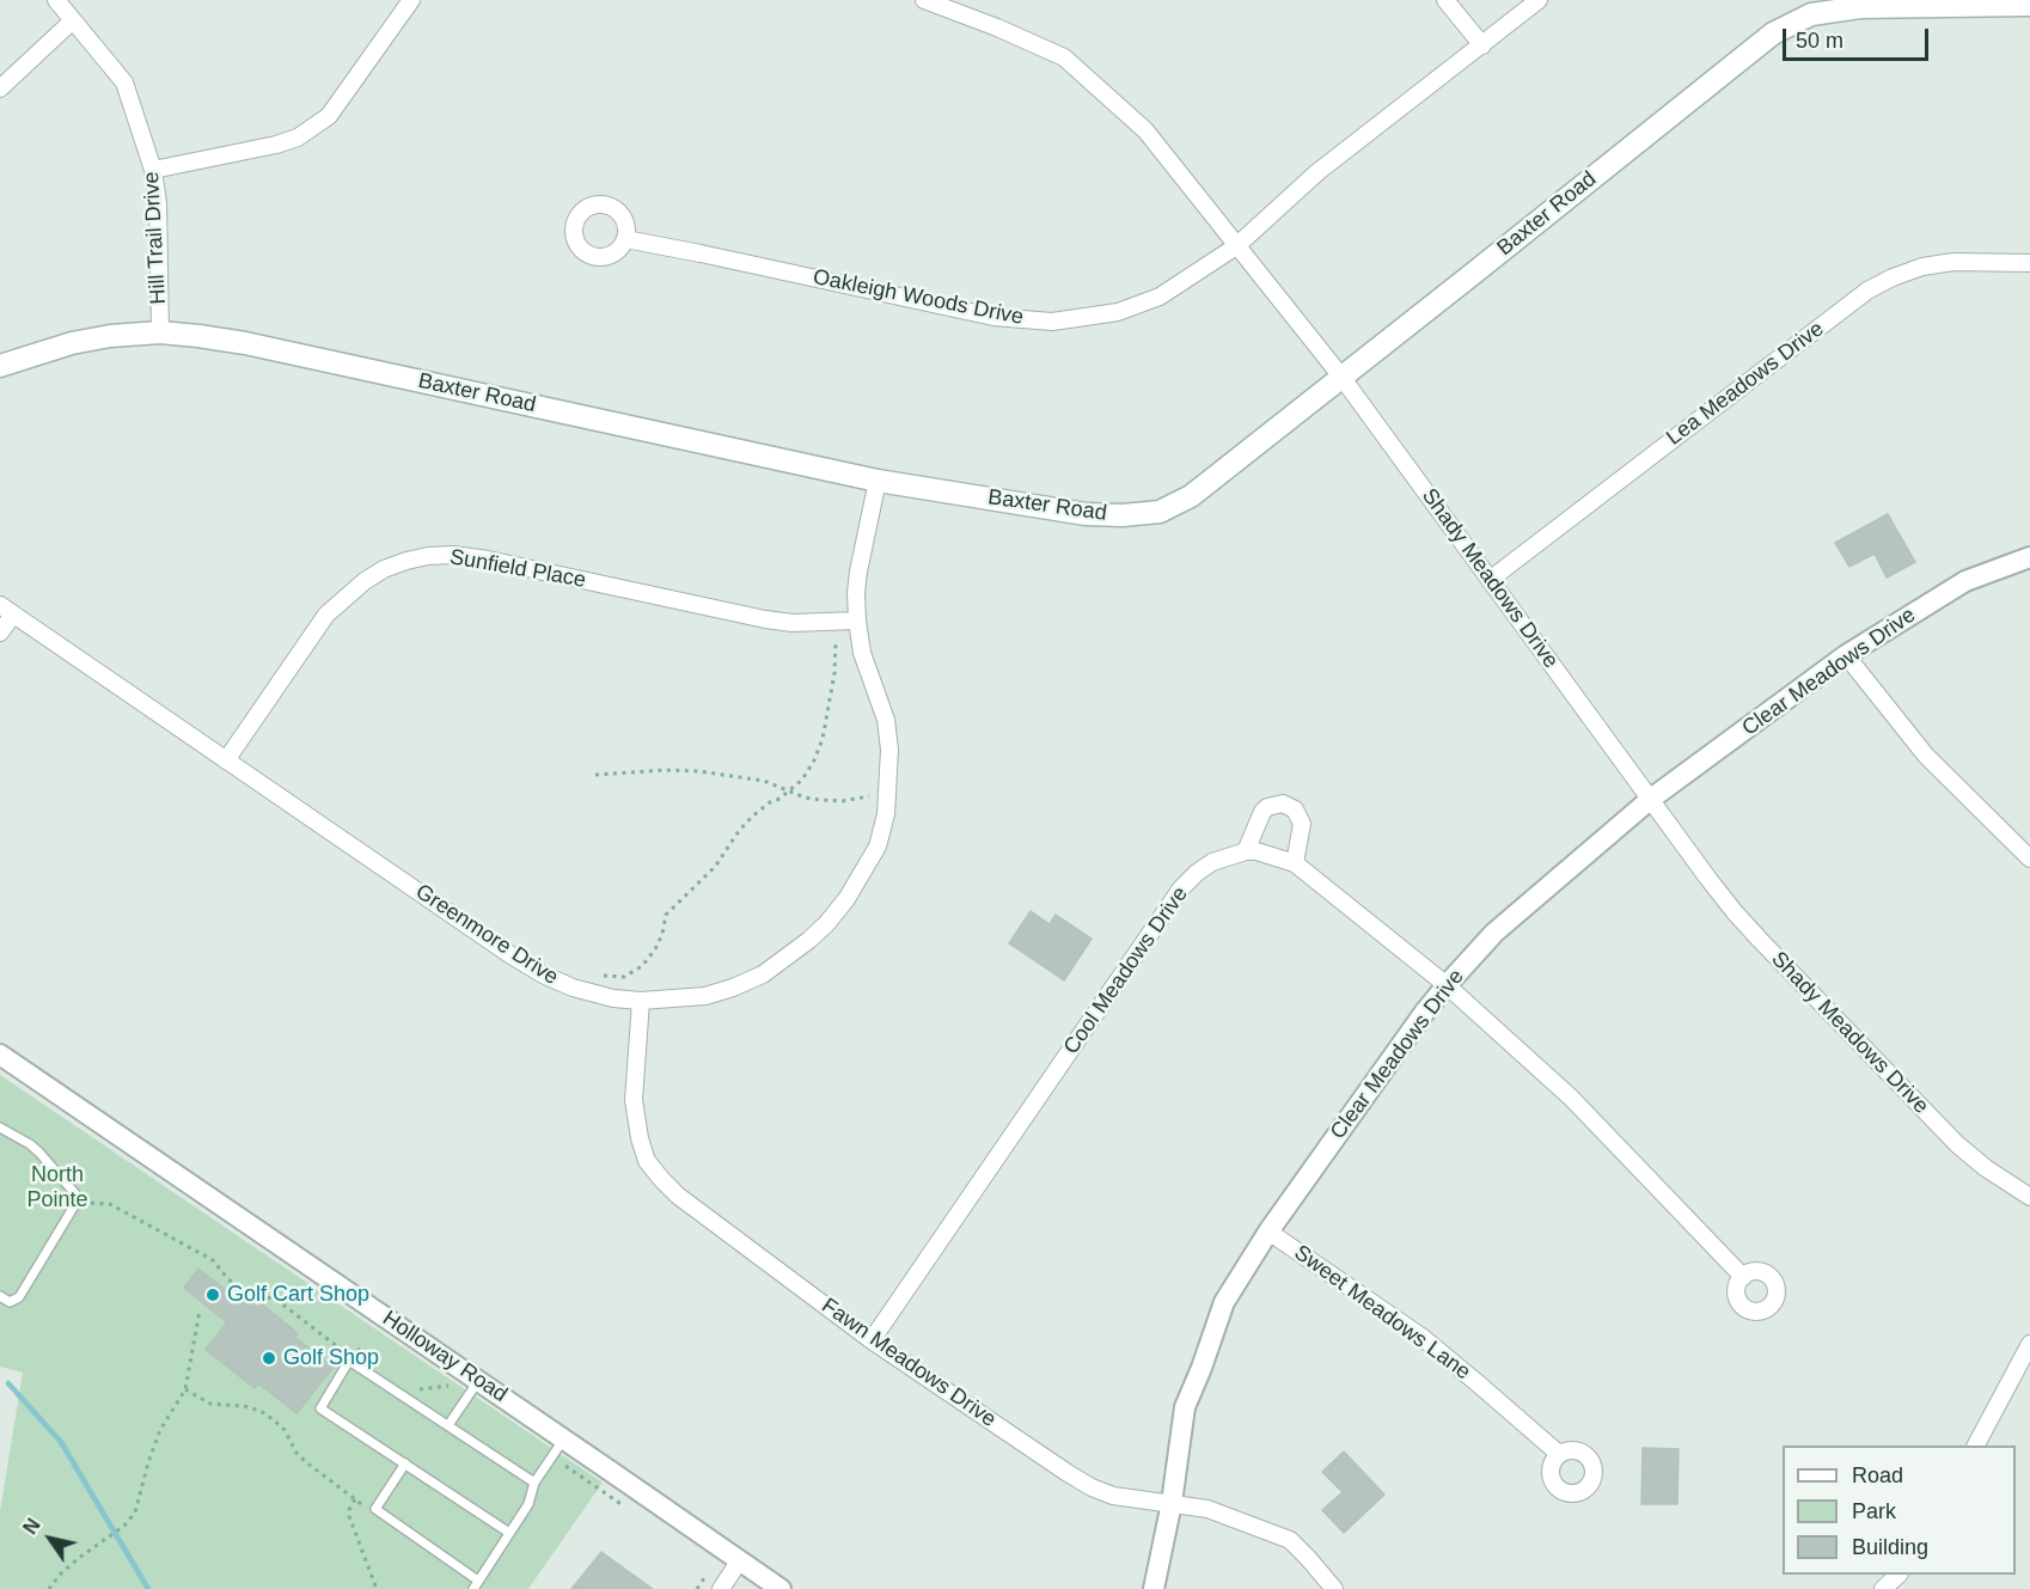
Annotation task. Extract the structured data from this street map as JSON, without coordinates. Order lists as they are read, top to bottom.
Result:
{
  "streets": {
    "main road": ["Baxter Road"],
    "street": [
      "Hill Trail Drive",
      "Oakleigh Woods Drive",
      "Lea Meadows Drive",
      "Sunfield Place",
      "Shady Meadows Drive",
      "Clear Meadows Drive",
      "Greenmore Drive",
      "Cool Meadows Drive",
      "Sweet Meadows Lane",
      "Holloway Road",
      "Fawn Meadows Drive"
    ]
  },
  "crossings": [
    ["Baxter Road", "Hill Trail Drive"],
    ["Baxter Road", "Shady Meadows Drive"],
    ["Baxter Road", "Greenmore Drive"],
    ["Oakleigh Woods Drive", "Shady Meadows Drive"],
    ["Lea Meadows Drive", "Shady Meadows Drive"],
    ["Sunfield Place", "Greenmore Drive"],
    ["Shady Meadows Drive", "Clear Meadows Drive"],
    ["Clear Meadows Drive", "Sweet Meadows Lane"],
    ["Clear Meadows Drive", "Fawn Meadows Drive"],
    ["Greenmore Drive", "Fawn Meadows Drive"],
    ["Cool Meadows Drive", "Fawn Meadows Drive"]
  ],
  "parks": ["North Pointe"],
  "places": ["Golf Cart Shop", "Golf Shop"],
  "legend": ["Road", "Park", "Building"],
  "scale_bar": "50 m",
  "north": "top left"
}
